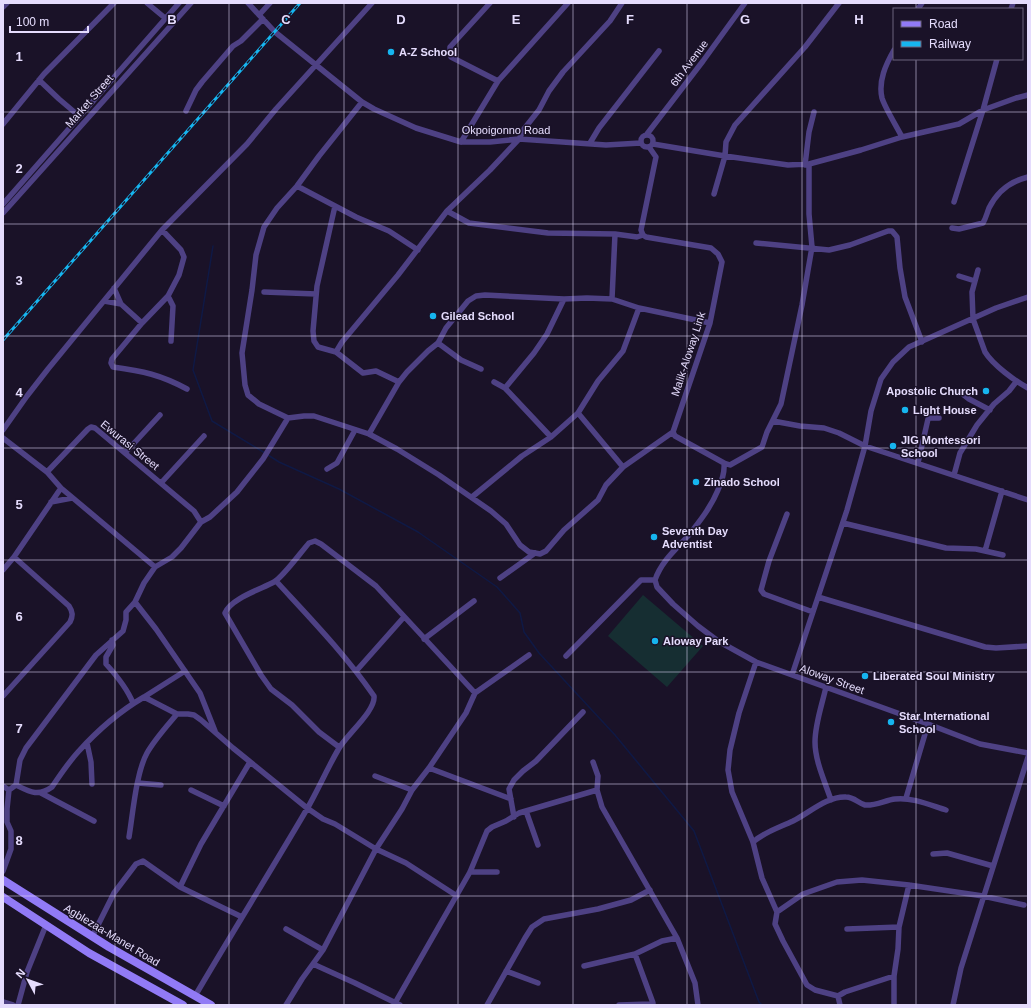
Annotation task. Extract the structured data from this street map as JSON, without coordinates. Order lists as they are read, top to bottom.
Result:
{
  "streets": {
    "main road": ["Agblezaa-Manet Road"],
    "street": [
      "6th Avenue",
      "Market Street",
      "Okpoigonno Road",
      "Malik-Aloway Link",
      "Ewurasi Street",
      "Aloway Street"
    ]
  },
  "crossings": [
    ["6th Avenue", "Okpoigonno Road"]
  ],
  "places": [
    "A-Z School",
    "Gilead School",
    "Apostolic Church",
    "Light House",
    "JIG Montessori School",
    "Zinado School",
    "Seventh Day Adventist",
    "Aloway Park",
    "Liberated Soul Ministry",
    "Star International School"
  ],
  "legend": ["Road", "Railway"],
  "scale_bar": "100 m",
  "north": "top left",
  "grid": {
    "columns": [
      "B",
      "C",
      "D",
      "E",
      "F",
      "G",
      "H"
    ],
    "rows": [
      "1",
      "2",
      "3",
      "4",
      "5",
      "6",
      "7",
      "8"
    ]
  }
}
